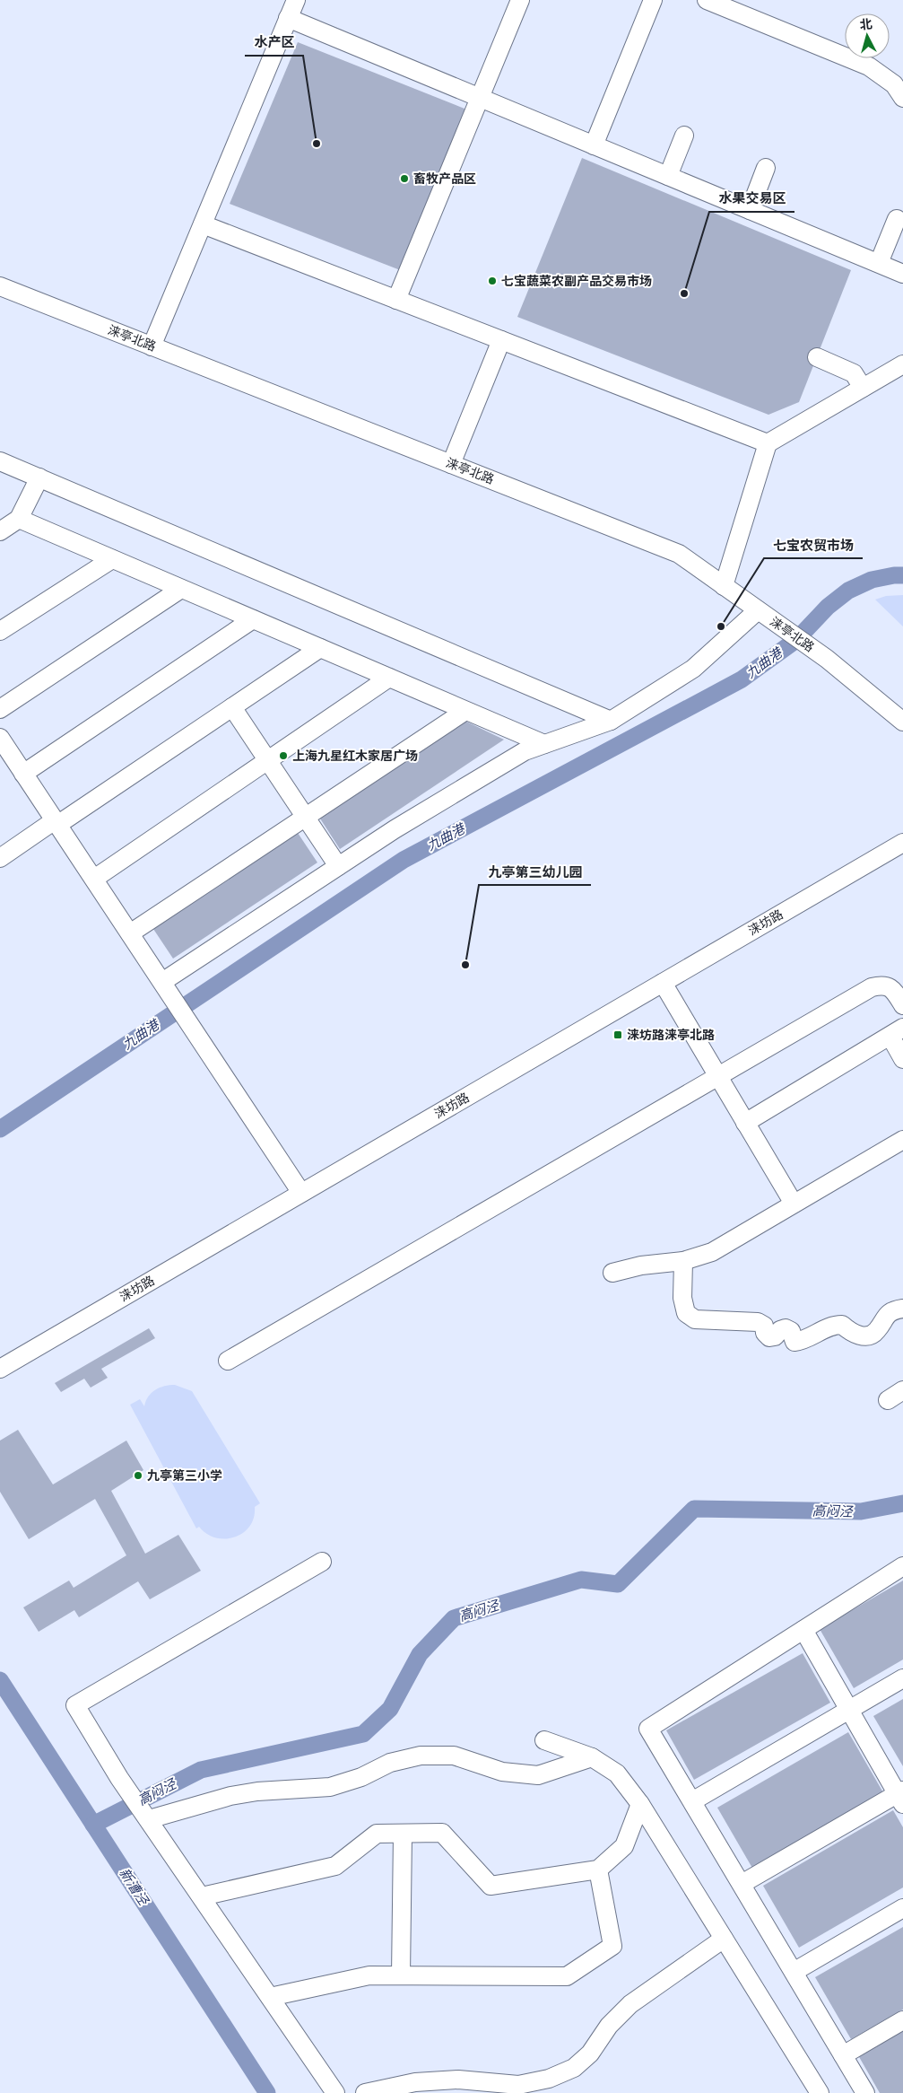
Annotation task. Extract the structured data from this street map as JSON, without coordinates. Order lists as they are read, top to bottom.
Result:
{
  "streets": {
    "street": ["涞亭北路", "涞坊路"]
  },
  "water": ["九曲港", "高闷泾", "新漕泾"],
  "places": {
    "other": [
      "水产区",
      "畜牧产品区",
      "七宝蔬菜农副产品交易市场",
      "水果交易区",
      "七宝农贸市场",
      "上海九星红木家居广场",
      "九亭第三幼儿园",
      "九亭第三小学"
    ],
    "transit": ["涞坊路涞亭北路"]
  },
  "north": "top"
}
